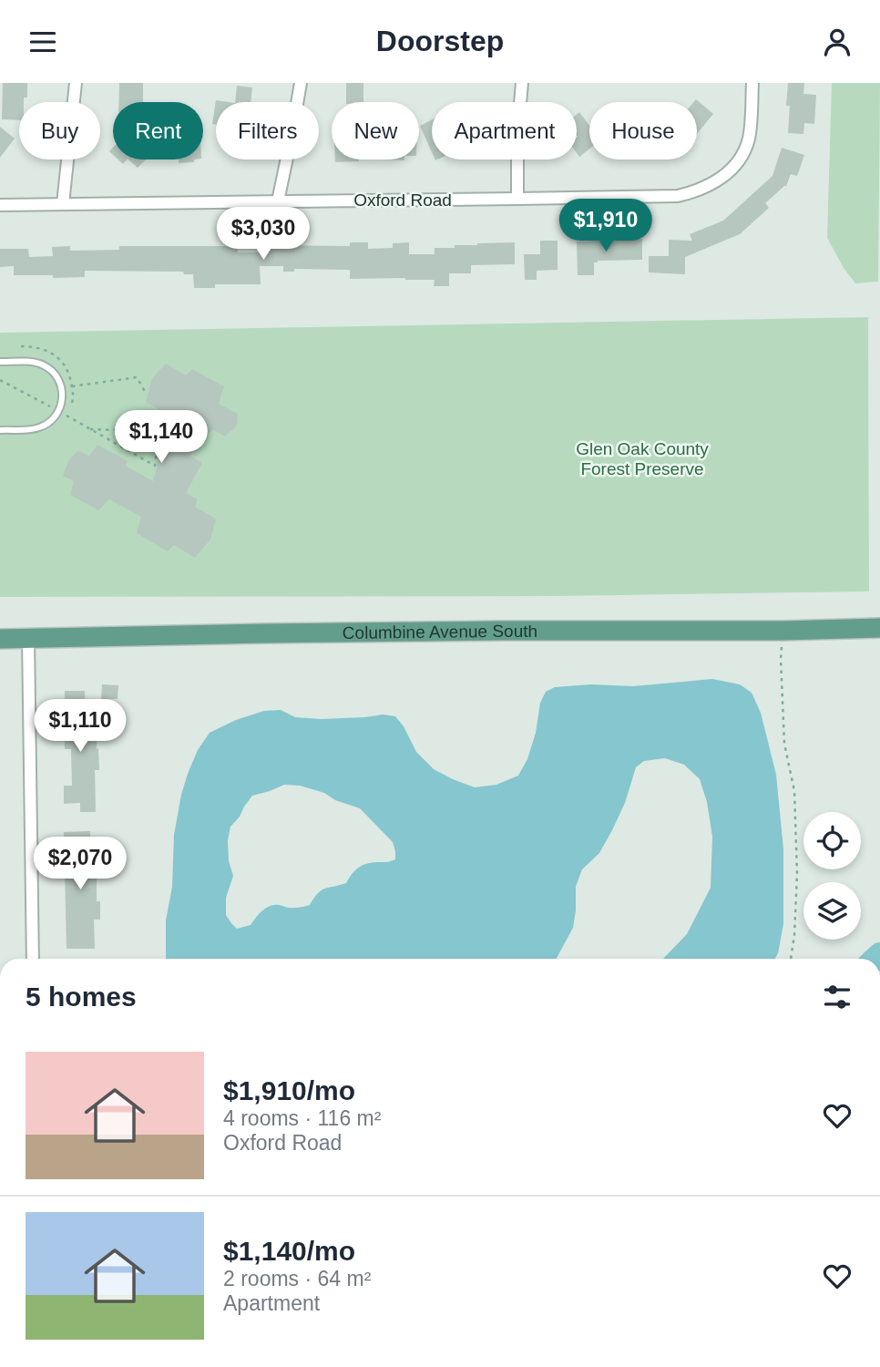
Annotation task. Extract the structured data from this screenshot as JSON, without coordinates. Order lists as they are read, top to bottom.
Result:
{
  "streets": {
    "main road": ["Columbine Avenue South"],
    "street": ["Oxford Road"]
  },
  "parks": ["Glen Oak County Forest Preserve"],
  "page": {
    "header": "Doorstep",
    "chip": [
      "Buy",
      "Rent",
      "Filters",
      "New",
      "Apartment",
      "House"
    ],
    "price": [
      "$1,910",
      "$3,030",
      "$1,140",
      "$1,110",
      "$2,070"
    ],
    "heading": "5 homes",
    "list": [
      {
        "name": "$1,910/mo",
        "note": "4 rooms · 116 m² · Oxford Road"
      },
      {
        "name": "$1,140/mo",
        "note": "2 rooms · 64 m² · Apartment"
      }
    ]
  }
}
